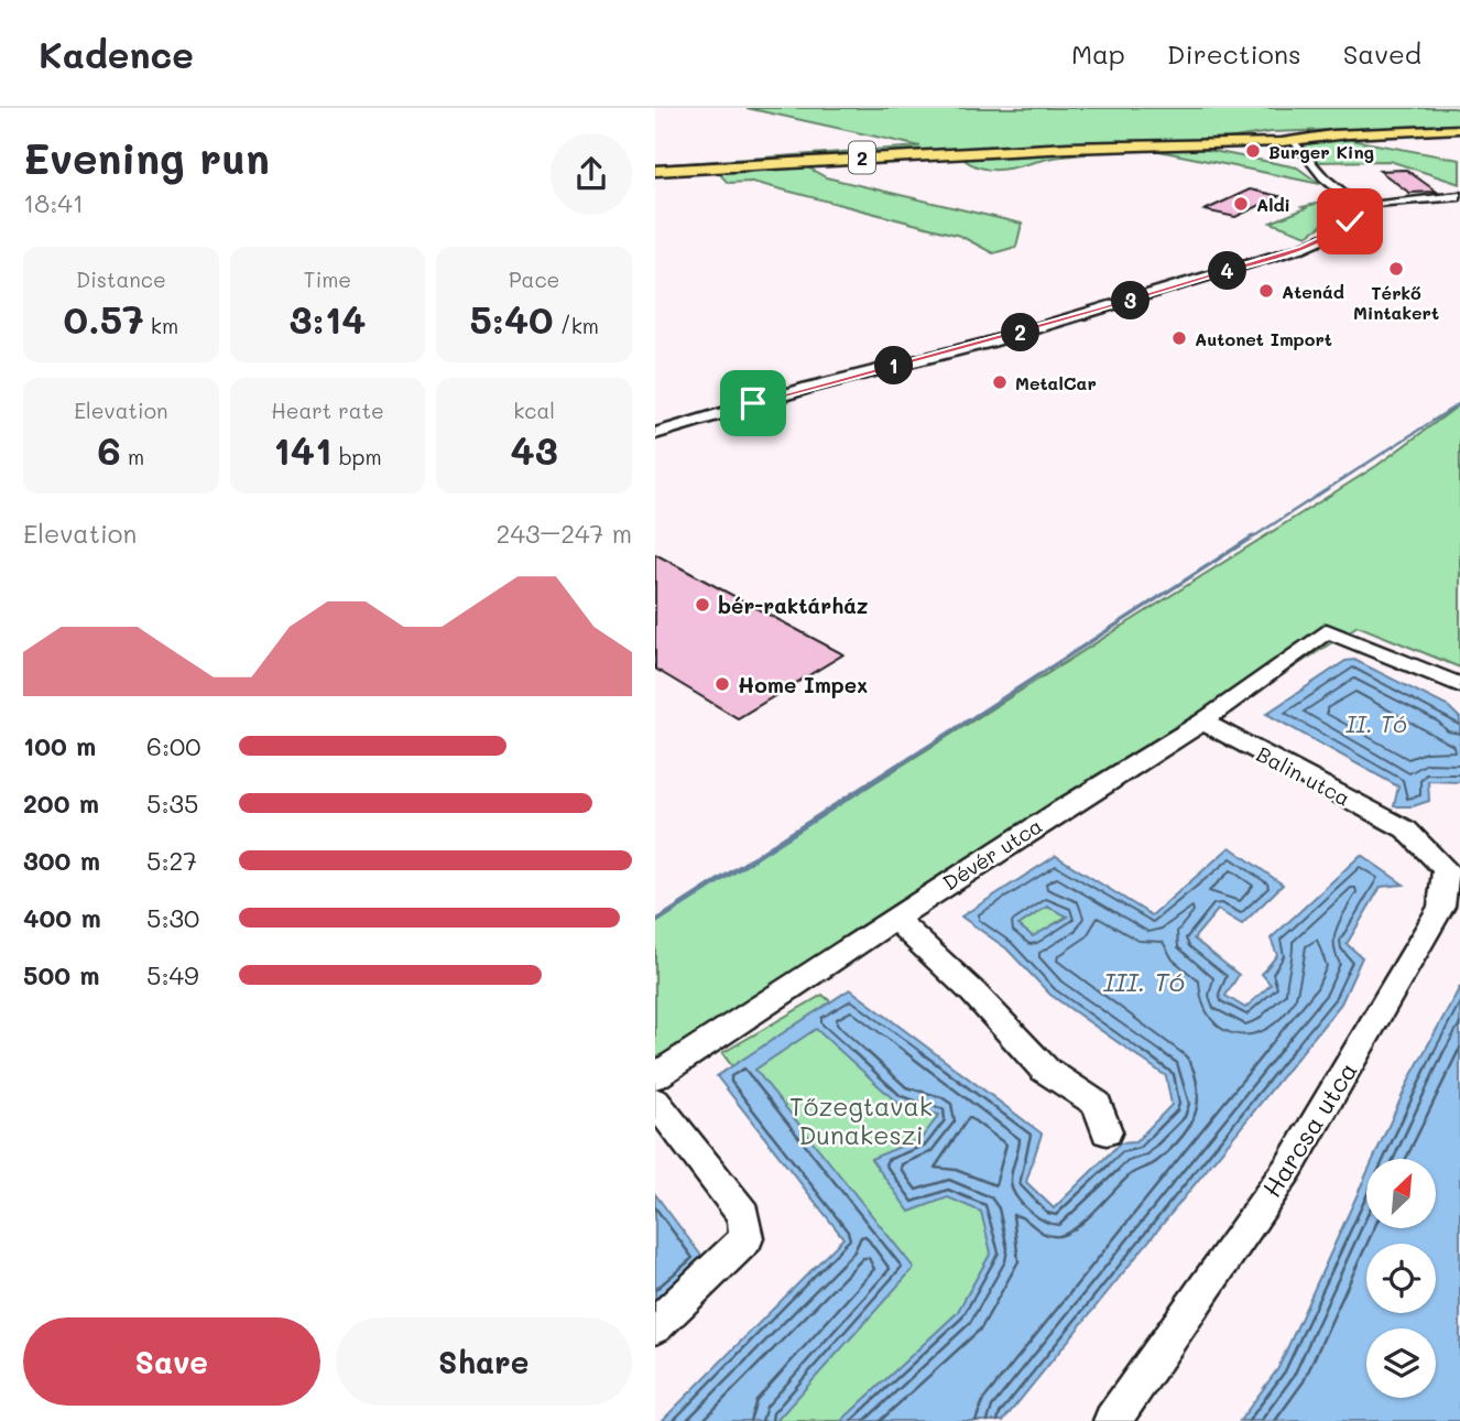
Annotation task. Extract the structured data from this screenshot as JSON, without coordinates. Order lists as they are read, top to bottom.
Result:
{
  "streets": {
    "main road": ["2"],
    "street": ["Balin utca", "Dévér utca", "Harcsa utca"]
  },
  "crossings": [
    ["Balin utca", "Dévér utca"],
    ["Balin utca", "Harcsa utca"]
  ],
  "water": ["II. Tó", "III. Tó"],
  "parks": ["Tőzegtavak Dunakeszi"],
  "places": [
    "Burger King",
    "Aldi",
    "Térkő Mintakert",
    "Atenád",
    "Autonet Import",
    "MetalCar",
    "bér-raktárház",
    "Home Impex"
  ],
  "north": "top right",
  "page": {
    "header": "Kadence",
    "nav": ["Map", "Directions", "Saved"],
    "heading": ["Evening run", "18:41"],
    "stats": [
      ["Distance", "0.57 km"],
      ["Time", "3:14"],
      ["Pace", "5:40 /km"],
      ["Elevation", "6 m"],
      ["Heart rate", "141 bpm"],
      ["kcal", "43"]
    ],
    "pins": [
      "4",
      "3",
      "2",
      "1"
    ],
    "chart": ["Elevation", "243–247 m"],
    "list": [
      {
        "name": "100 m",
        "note": "6:00"
      },
      {
        "name": "200 m",
        "note": "5:35"
      },
      {
        "name": "300 m",
        "note": "5:27"
      },
      {
        "name": "400 m",
        "note": "5:30"
      },
      {
        "name": "500 m",
        "note": "5:49"
      }
    ],
    "buttons": ["Save", "Share"]
  }
}
